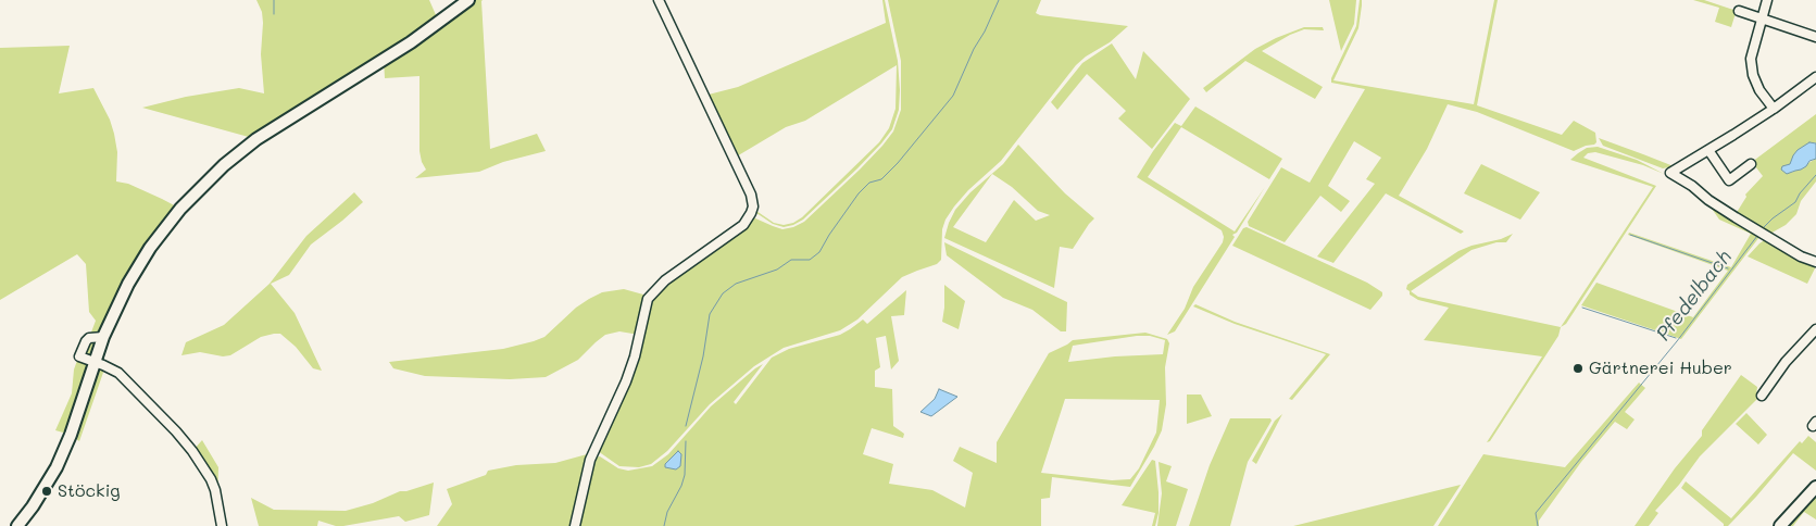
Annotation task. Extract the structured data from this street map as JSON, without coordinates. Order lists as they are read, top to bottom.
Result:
{
  "water": ["Pfedelbach"],
  "places": ["Gärtnerei Huber", "Stöckig"]
}
